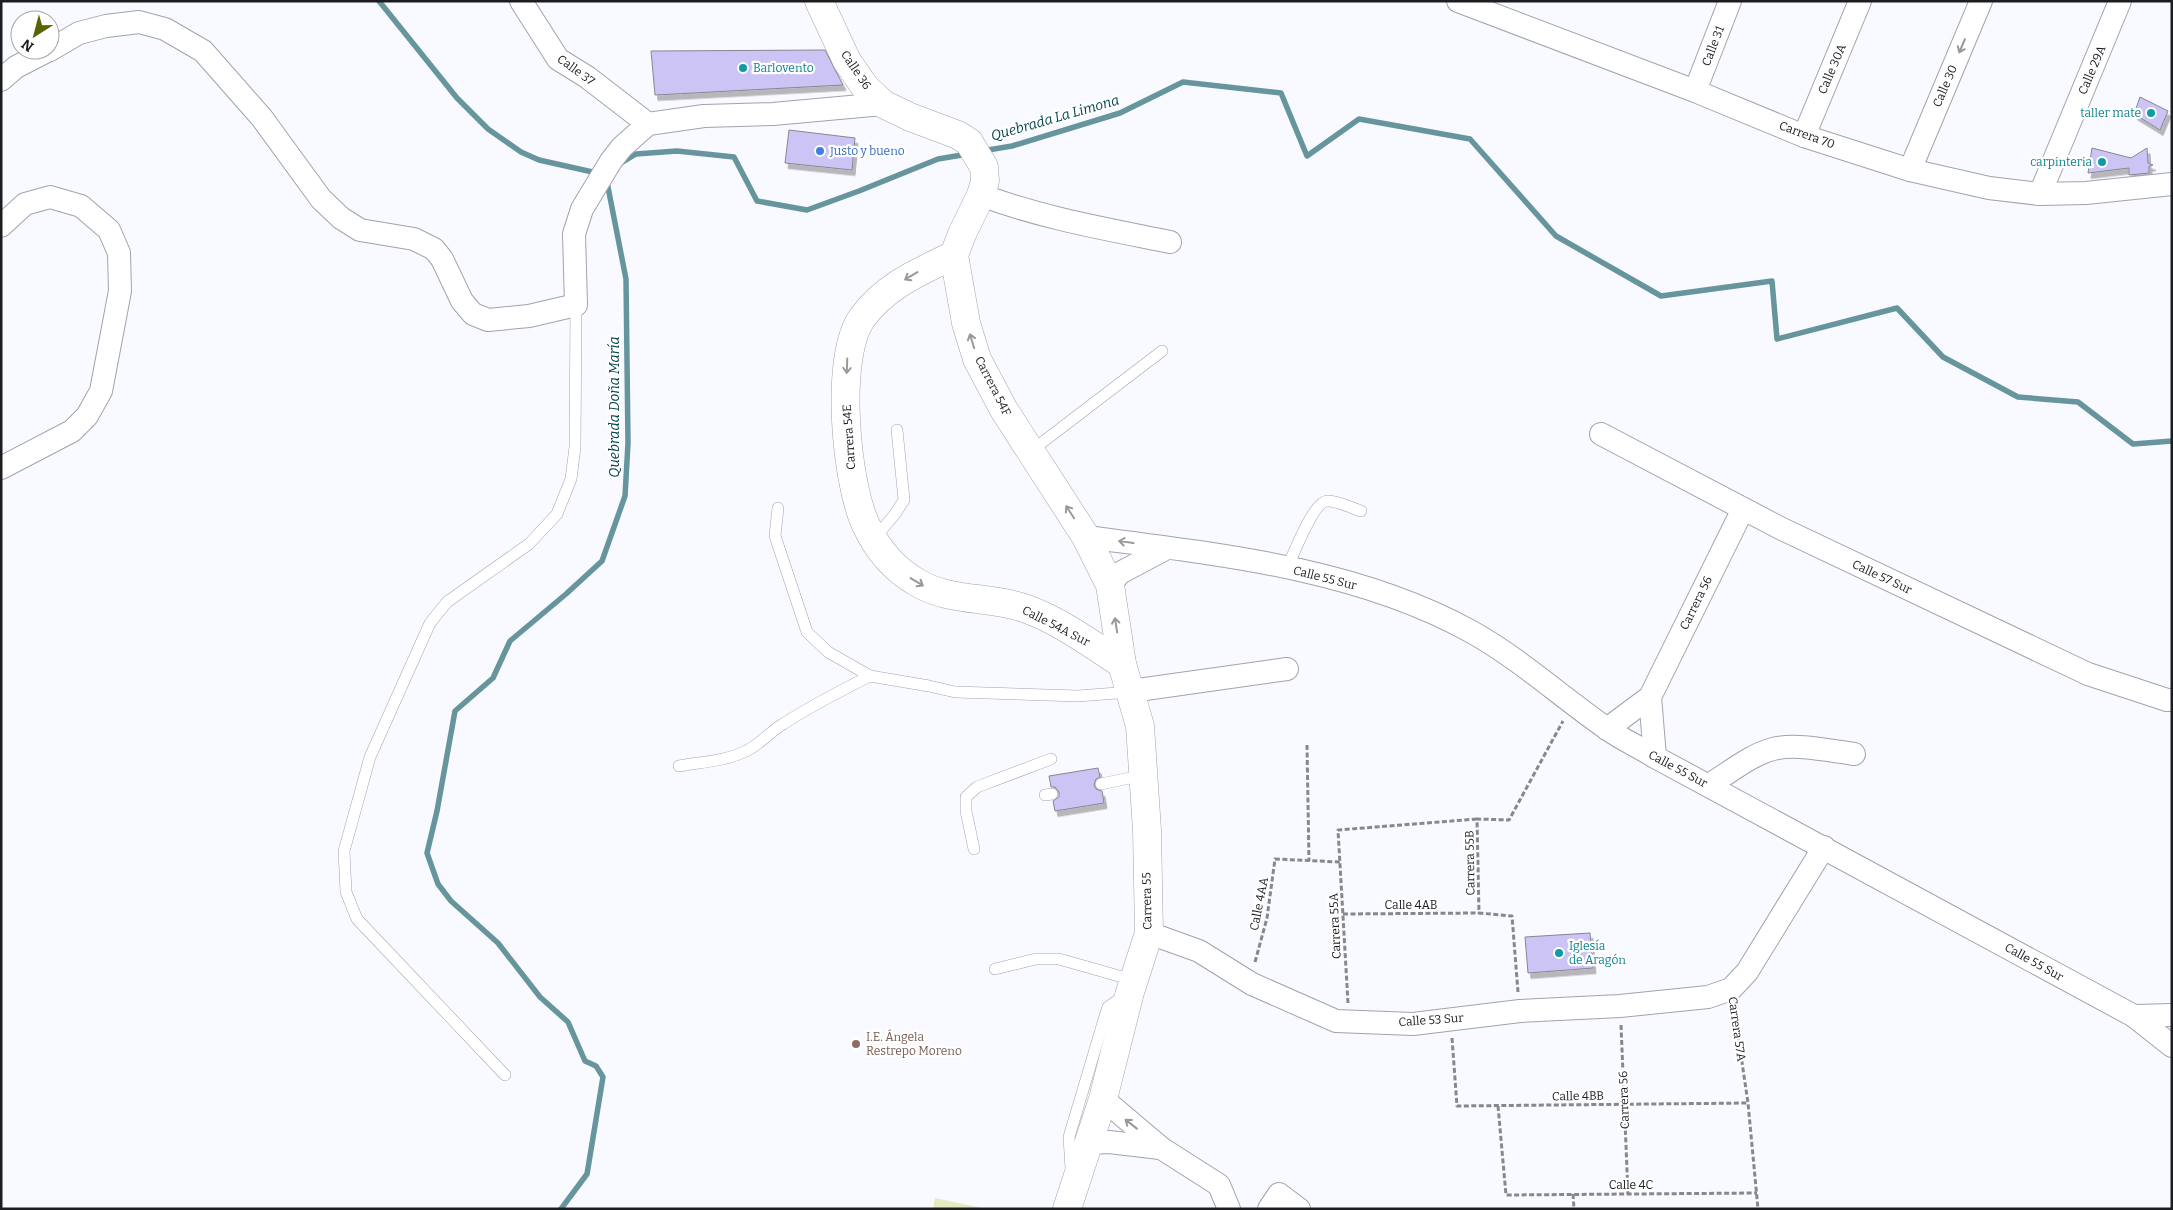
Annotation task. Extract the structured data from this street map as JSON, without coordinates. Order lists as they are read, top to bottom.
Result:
{
  "streets": {
    "main road": [
      "Calle 36",
      "Carrera 54F",
      "Carrera 54E",
      "Calle 54A Sur",
      "Carrera 55"
    ],
    "street": [
      "Calle 31",
      "Calle 30A",
      "Calle 37",
      "Calle 29A",
      "Calle 30",
      "Carrera 70",
      "Calle 57 Sur",
      "Calle 55 Sur",
      "Carrera 56",
      "Calle 53 Sur",
      "Carrera 57A"
    ],
    "path": [
      "Carrera 55B",
      "Calle 4AA",
      "Calle 4AB",
      "Carrera 55A",
      "Calle 4BB",
      "Calle 4C"
    ]
  },
  "crossings": [
    ["Calle 31", "Carrera 70"],
    ["Calle 30A", "Carrera 70"],
    ["Calle 29A", "Carrera 70"],
    ["Calle 30", "Carrera 70"],
    ["Carrera 54F", "Carrera 54E"],
    ["Carrera 54F", "Calle 55 Sur"],
    ["Carrera 54F", "Carrera 55"],
    ["Carrera 54E", "Calle 54A Sur"],
    ["Calle 57 Sur", "Carrera 56"],
    ["Calle 55 Sur", "Carrera 56"],
    ["Calle 55 Sur", "Carrera 55B"],
    ["Calle 55 Sur", "Carrera 57A"],
    ["Carrera 56", "Calle 53 Sur"],
    ["Carrera 56", "Calle 4BB"],
    ["Carrera 56", "Calle 4C"],
    ["Calle 54A Sur", "Carrera 55"],
    ["Carrera 55B", "Calle 4AB"],
    ["Carrera 55B", "Carrera 55A"],
    ["Carrera 55B", "Calle 53 Sur"],
    ["Carrera 55", "Calle 53 Sur"],
    ["Calle 4AA", "Carrera 55A"],
    ["Calle 4AA", "Calle 53 Sur"],
    ["Calle 4AB", "Carrera 55A"],
    ["Carrera 55A", "Calle 53 Sur"],
    ["Calle 53 Sur", "Carrera 57A"],
    ["Calle 53 Sur", "Calle 4BB"],
    ["Carrera 57A", "Calle 4BB"],
    ["Carrera 57A", "Calle 4C"],
    ["Calle 4BB", "Calle 4C"]
  ],
  "one_way": [
    "Calle 30",
    "Carrera 54F",
    "Carrera 54E",
    "Calle 54A Sur"
  ],
  "water": ["Quebrada La Limona", "Quebrada Doña María"],
  "places": [
    "Barlovento",
    "taller mate",
    "Justo y bueno",
    "carpinteria",
    "Iglesía de Aragón",
    "I.E. Ángela Restrepo Moreno"
  ],
  "north": "bottom left"
}
